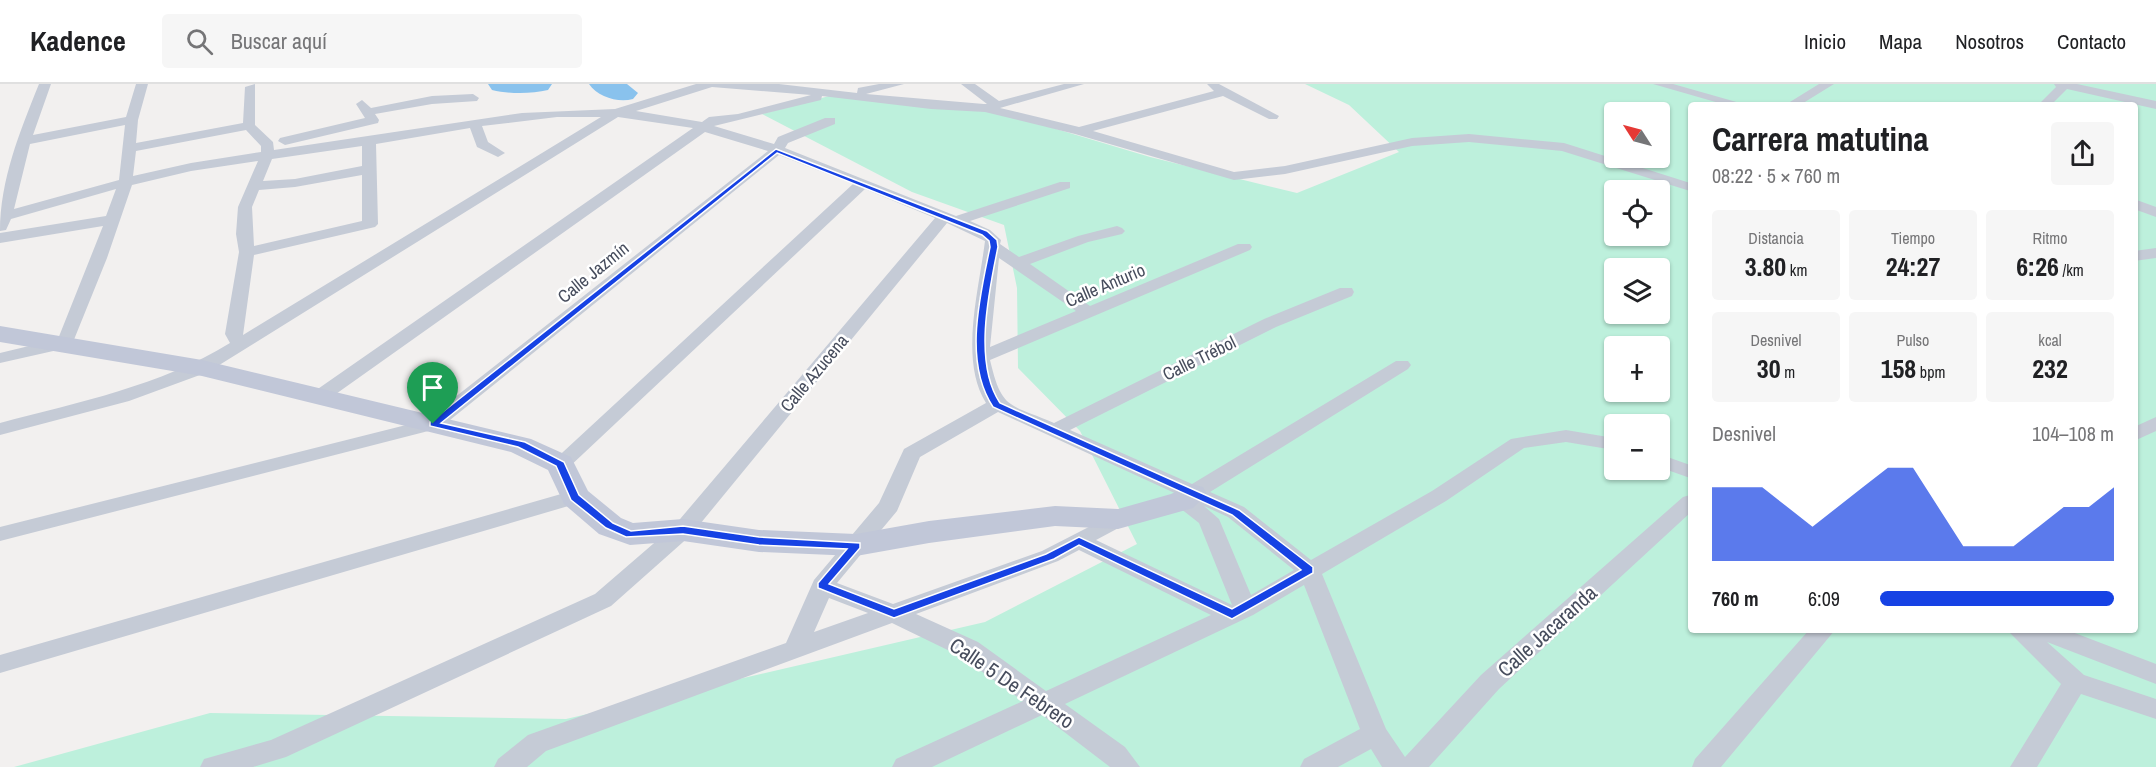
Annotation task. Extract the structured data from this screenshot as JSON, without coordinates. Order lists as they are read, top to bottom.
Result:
{
  "streets": {
    "street": [
      "Calle Jazmín",
      "Calle Anturio",
      "Calle Trébol",
      "Calle Azucena",
      "Calle Jacaranda",
      "Calle 5 De Febrero"
    ]
  },
  "north": "top left",
  "page": {
    "header": "Kadence",
    "search": "Buscar aquí",
    "nav": [
      "Inicio",
      "Mapa",
      "Nosotros",
      "Contacto"
    ],
    "map_buttons": ["+", "−"],
    "heading": ["Carrera matutina", "08:22 · 5 × 760 m"],
    "stats": [
      ["Distancia", "3.80 km"],
      ["Tiempo", "24:27"],
      ["Ritmo", "6:26 /km"],
      ["Desnivel", "30 m"],
      ["Pulso", "158 bpm"],
      ["kcal", "232"]
    ],
    "chart": ["Desnivel", "104–108 m"],
    "list": [
      {
        "name": "760 m",
        "note": "6:09"
      }
    ]
  }
}
